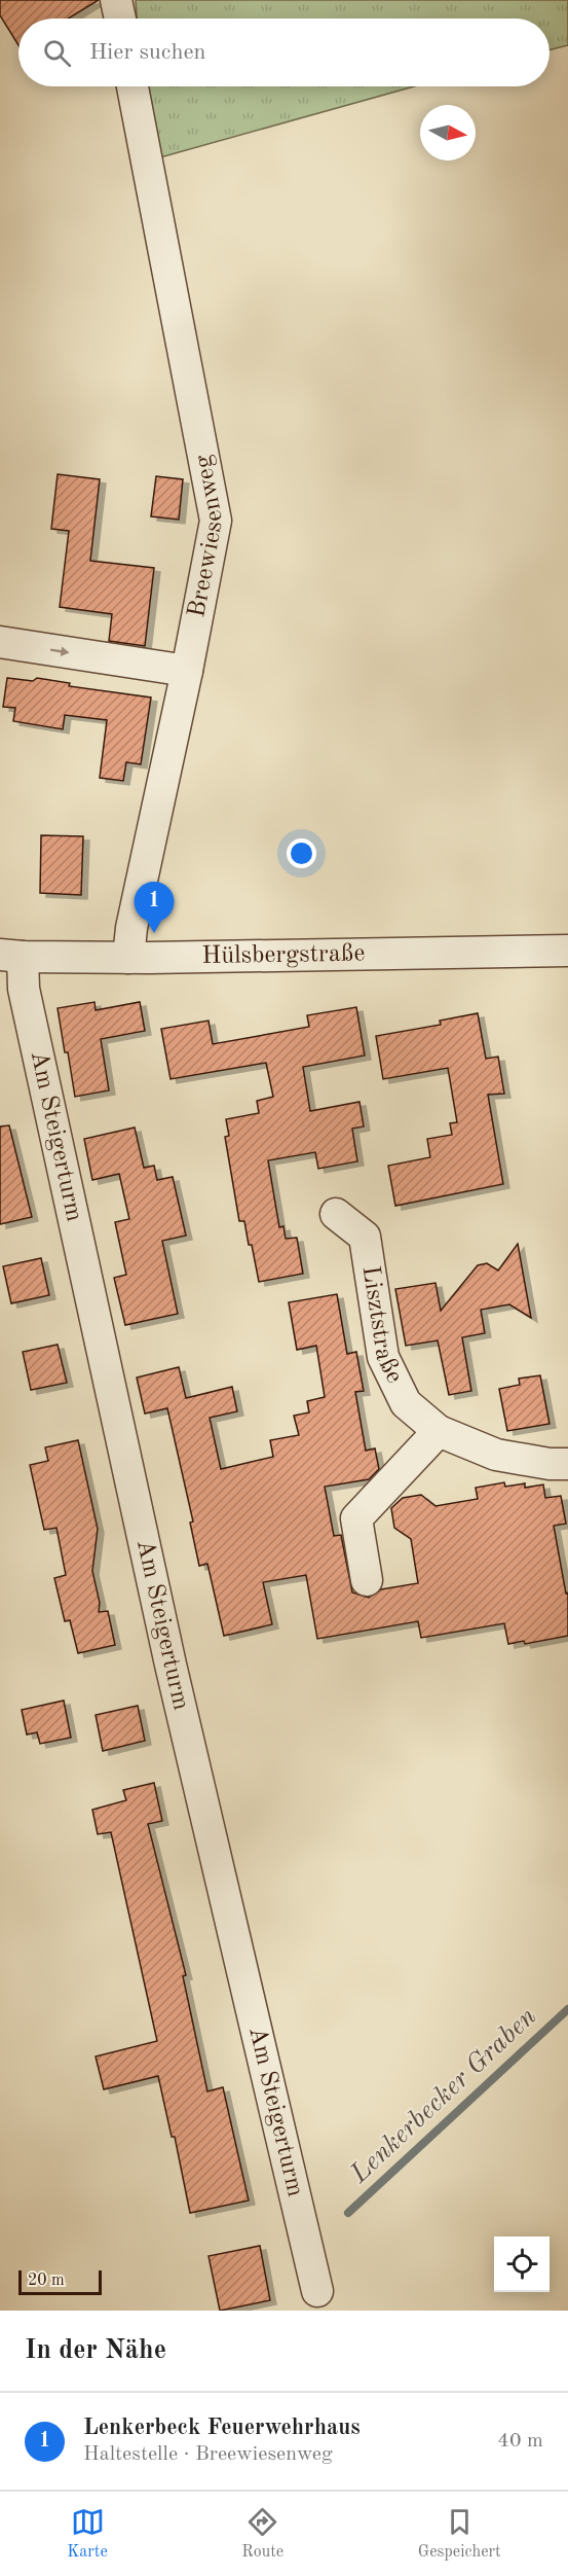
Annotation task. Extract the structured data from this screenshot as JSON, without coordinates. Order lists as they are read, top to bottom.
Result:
{
  "streets": {
    "street": [
      "Breewiesenweg",
      "Hülsbergstraße",
      "Am Steigerturm",
      "Lisztstraße"
    ]
  },
  "crossings": [
    ["Breewiesenweg", "Hülsbergstraße"],
    ["Hülsbergstraße", "Am Steigerturm"]
  ],
  "water": ["Lenkerbecker Graben"],
  "scale_bar": "20 m",
  "north": "right",
  "page": {
    "search": "Hier suchen",
    "pins": "1",
    "scale": "20 m",
    "heading": "In der Nähe",
    "list": [
      {
        "mark": "1",
        "name": "Lenkerbeck Feuerwehrhaus",
        "note": "Haltestelle · Breewiesenweg",
        "value": "40 m"
      }
    ],
    "nav": ["Karte", "Route", "Gespeichert"]
  }
}
